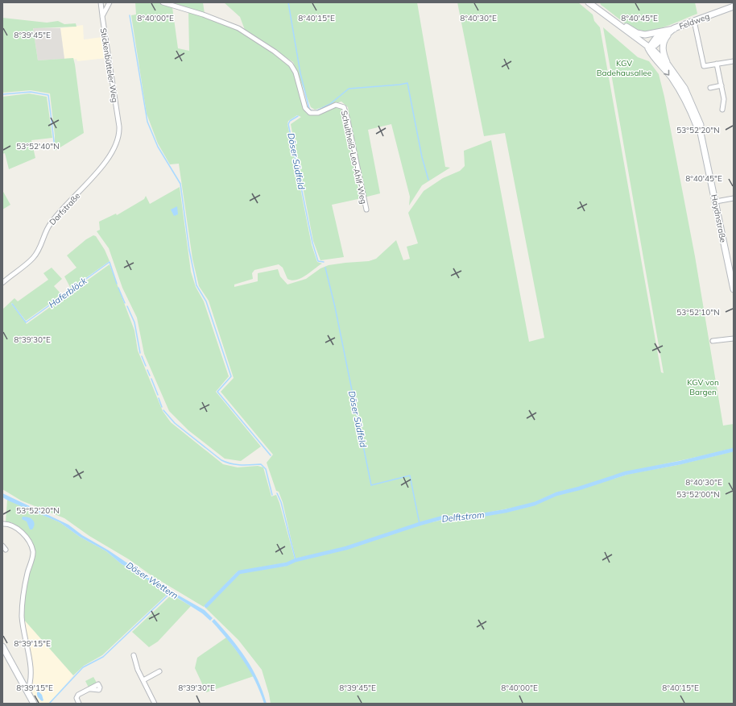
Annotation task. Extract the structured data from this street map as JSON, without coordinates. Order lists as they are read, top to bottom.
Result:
{
  "streets": {
    "street": [
      "Feldweg",
      "Stickenbütteler Weg",
      "Schultheiß-Leo-Ahlf-Weg",
      "Dorfstraße",
      "Haydnstraße"
    ]
  },
  "crossings": [
    ["Feldweg", "Haydnstraße"],
    ["Stickenbütteler Weg", "Dorfstraße"]
  ],
  "water": [
    "Döser Südfeld",
    "Haferblöck",
    "Delftstrom",
    "Döser Wettern"
  ],
  "parks": ["KGV Badehausallee", "KGV von Bargen"],
  "coordinates": [
    "8°40'00\"E",
    "8°40'15\"E",
    "8°40'30\"E",
    "8°40'45\"E",
    "8°39'45\"E",
    "53°52'20\"N",
    "53°52'40\"N",
    "53°52'10\"N",
    "8°39'30\"E",
    "53°52'00\"N",
    "8°39'15\"E"
  ]
}
